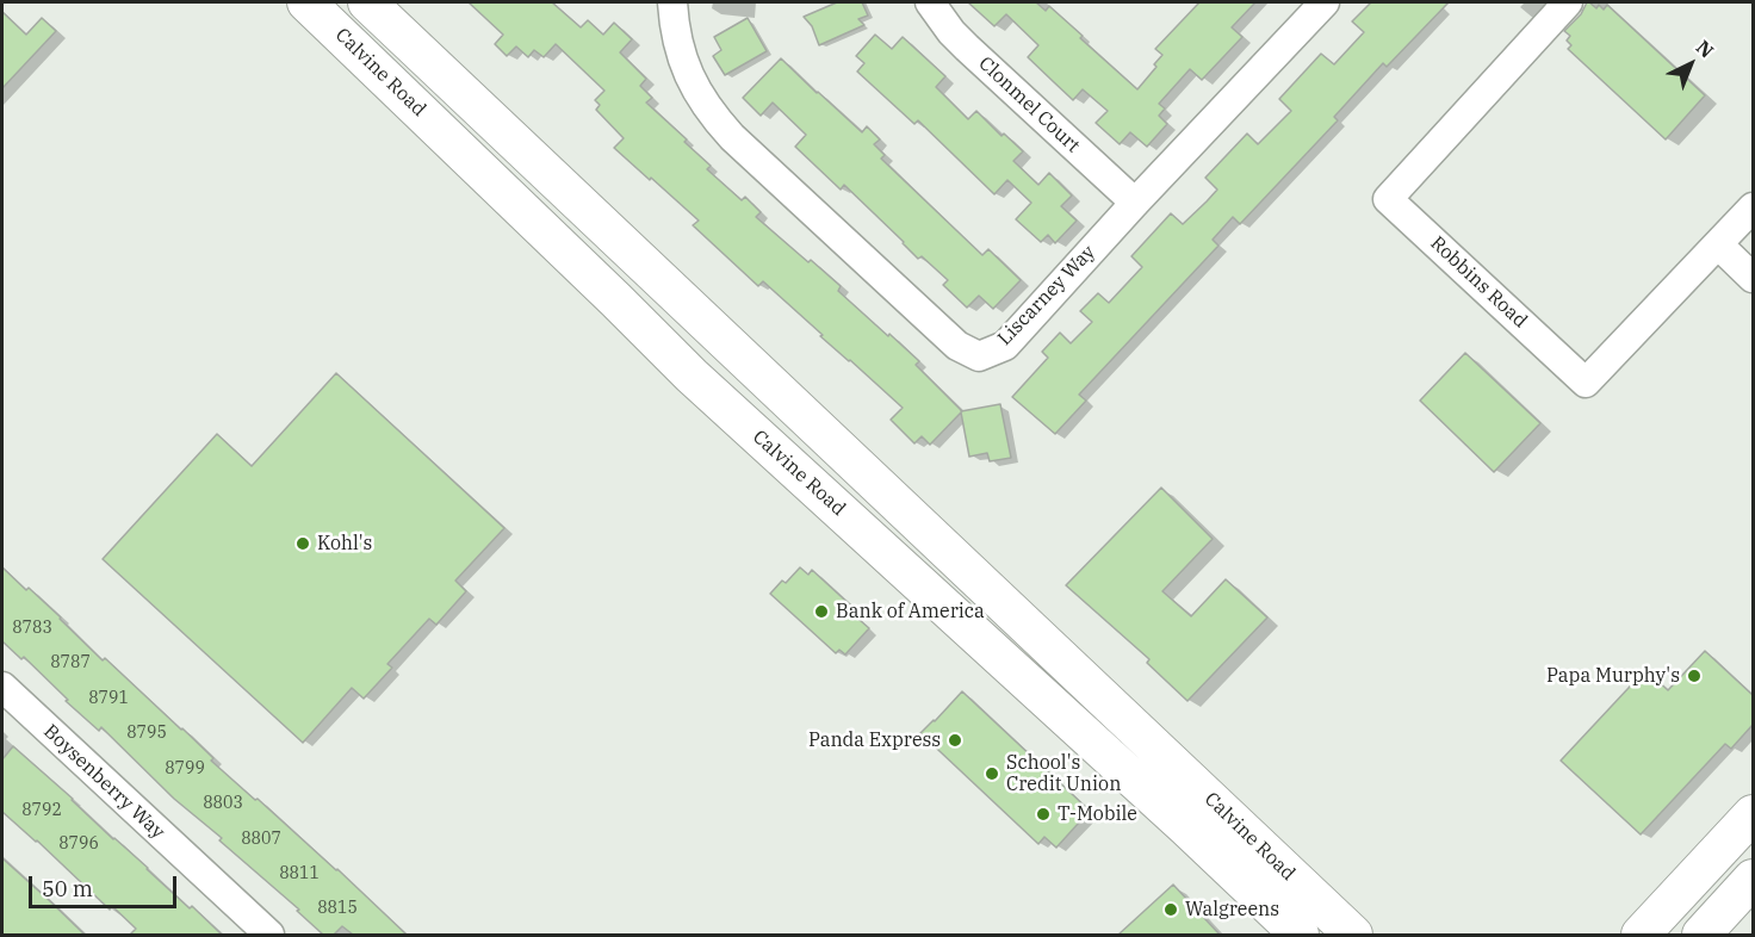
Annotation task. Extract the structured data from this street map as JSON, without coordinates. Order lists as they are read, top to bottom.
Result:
{
  "streets": {
    "main road": ["Calvine Road"],
    "street": [
      "Clonmel Court",
      "Robbins Road",
      "Liscarney Way",
      "Boysenberry Way"
    ]
  },
  "crossings": [
    ["Clonmel Court", "Liscarney Way"]
  ],
  "places": [
    "Kohl's",
    "Bank of America",
    "Papa Murphy's",
    "Panda Express",
    "School's Credit Union",
    "T-Mobile",
    "Walgreens"
  ],
  "house_numbers": [
    "8783",
    "8787",
    "8791",
    "8795",
    "8799",
    "8803",
    "8792",
    "8807",
    "8796",
    "8811",
    "8815"
  ],
  "scale_bar": "50 m",
  "north": "top right"
}
